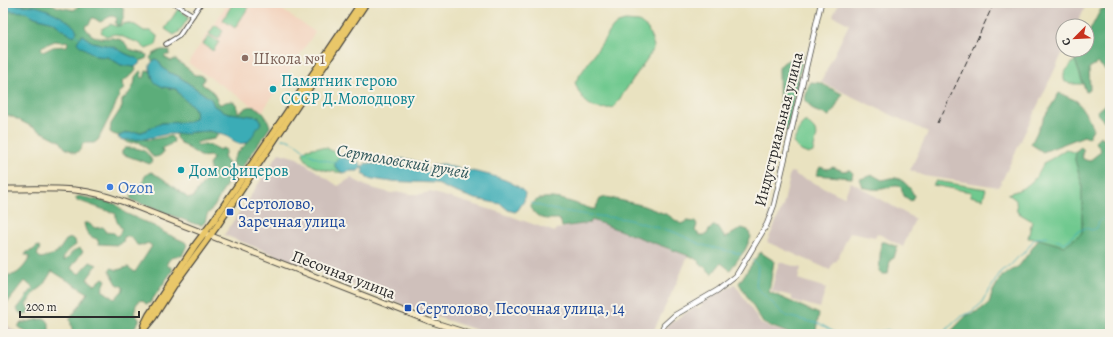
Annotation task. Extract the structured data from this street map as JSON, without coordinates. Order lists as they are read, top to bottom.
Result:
{
  "streets": {
    "main road": ["Песочная улица"],
    "street": ["Индустриальная улица"]
  },
  "water": ["Сертоловский ручей"],
  "places": {
    "other": [
      "Школа №1",
      "Памятник герою СССР Д.Молодцову",
      "Дом офицеров",
      "Ozon"
    ],
    "transit": ["Сертолово, Заречная улица", "Сертолово, Песочная улица, 14"]
  },
  "scale_bar": "200 m",
  "north": "bottom left"
}
